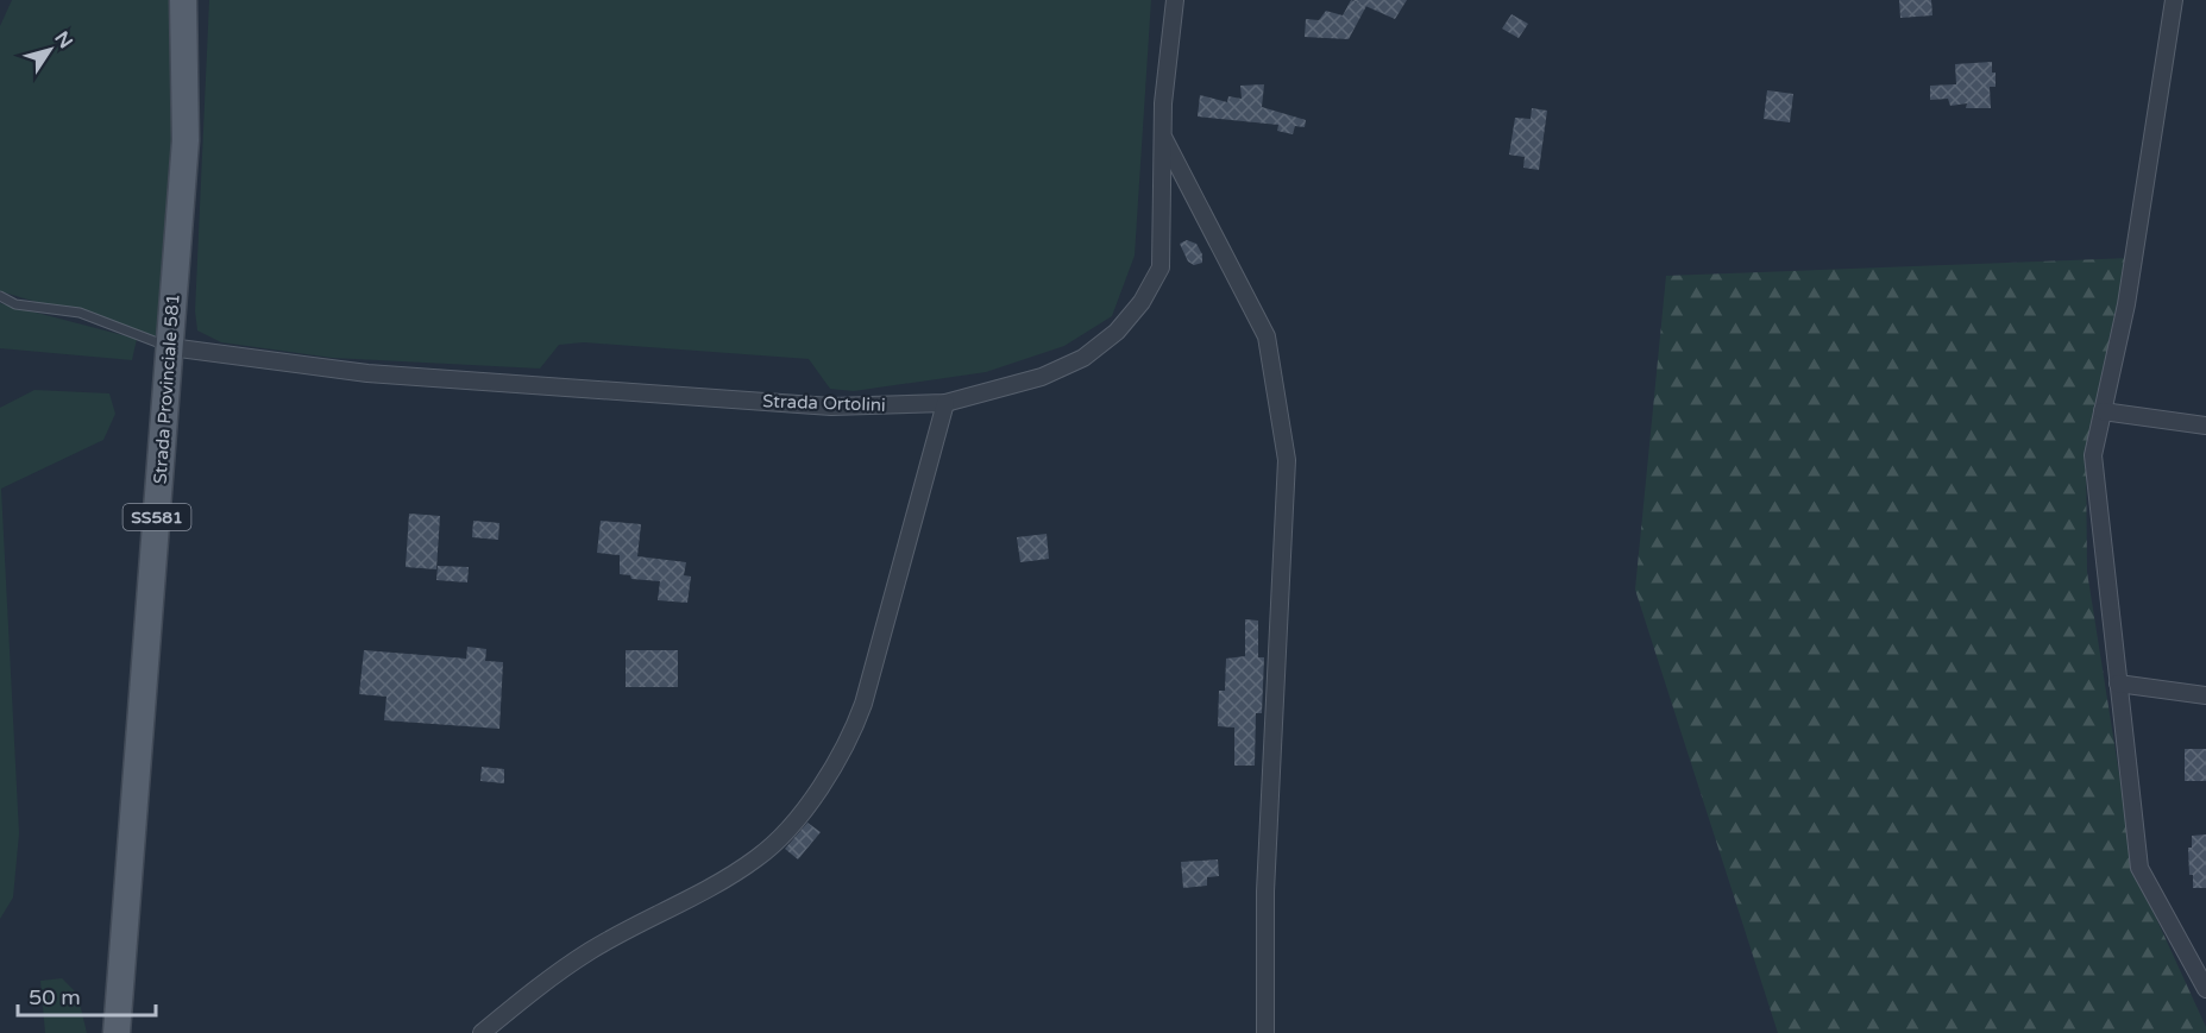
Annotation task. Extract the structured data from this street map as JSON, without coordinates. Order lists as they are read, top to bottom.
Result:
{
  "streets": {
    "main road": ["Strada Provinciale 581", "SS581"],
    "street": ["Strada Ortolini"]
  },
  "crossings": [
    ["Strada Provinciale 581", "Strada Ortolini"]
  ],
  "scale_bar": "50 m",
  "north": "top right"
}
